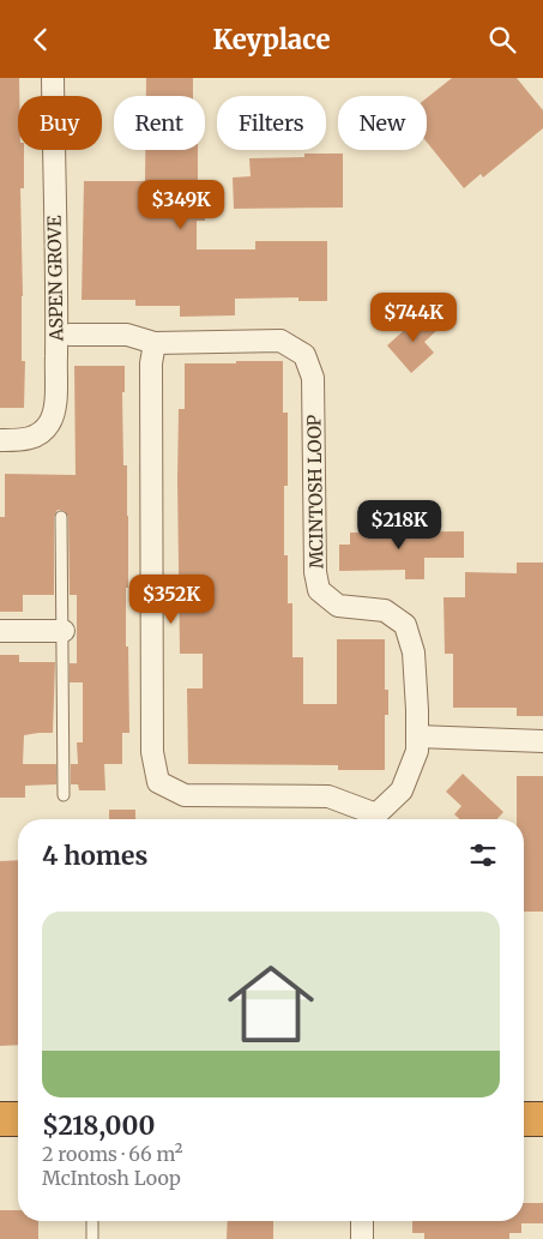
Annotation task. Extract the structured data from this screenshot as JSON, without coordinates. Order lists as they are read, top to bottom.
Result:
{
  "streets": {
    "street": ["ASPEN GROVE", "MCINTOSH LOOP"]
  },
  "page": {
    "header": "Keyplace",
    "chip": [
      "Buy",
      "Rent",
      "Filters",
      "New"
    ],
    "price": [
      "$349K",
      "$744K",
      "$218K",
      "$352K"
    ],
    "heading": "4 homes",
    "list": [
      {
        "name": "$218,000",
        "note": "2 rooms · 66 m² · McIntosh Loop"
      }
    ]
  }
}
